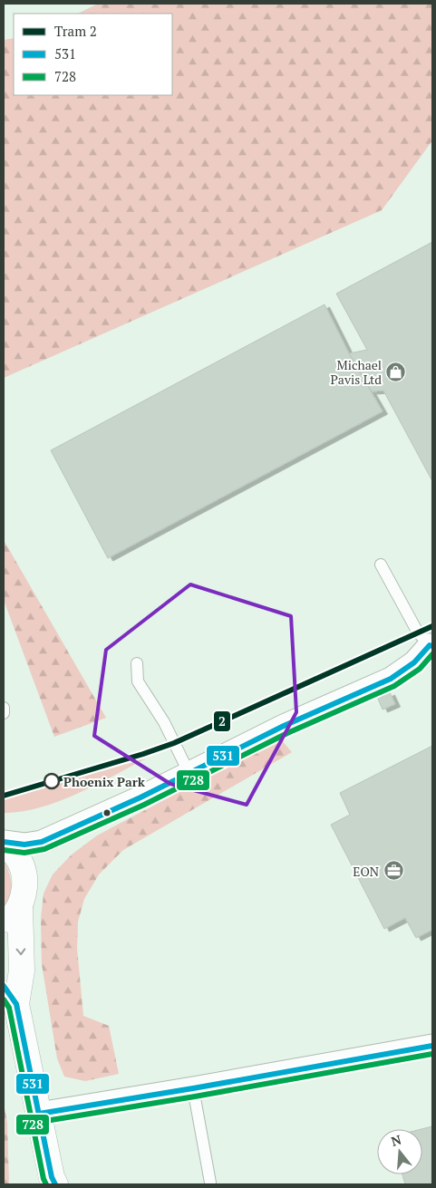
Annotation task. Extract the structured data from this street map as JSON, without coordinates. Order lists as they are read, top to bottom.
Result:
{
  "places": {
    "shop": ["Michael Pavis Ltd"],
    "other": ["Phoenix Park"],
    "office": ["EON"]
  },
  "lines": ["tram line 2", "transit line 531", "transit line 728"],
  "legend": ["Tram 2", "531", "728"],
  "north": "top"
}
